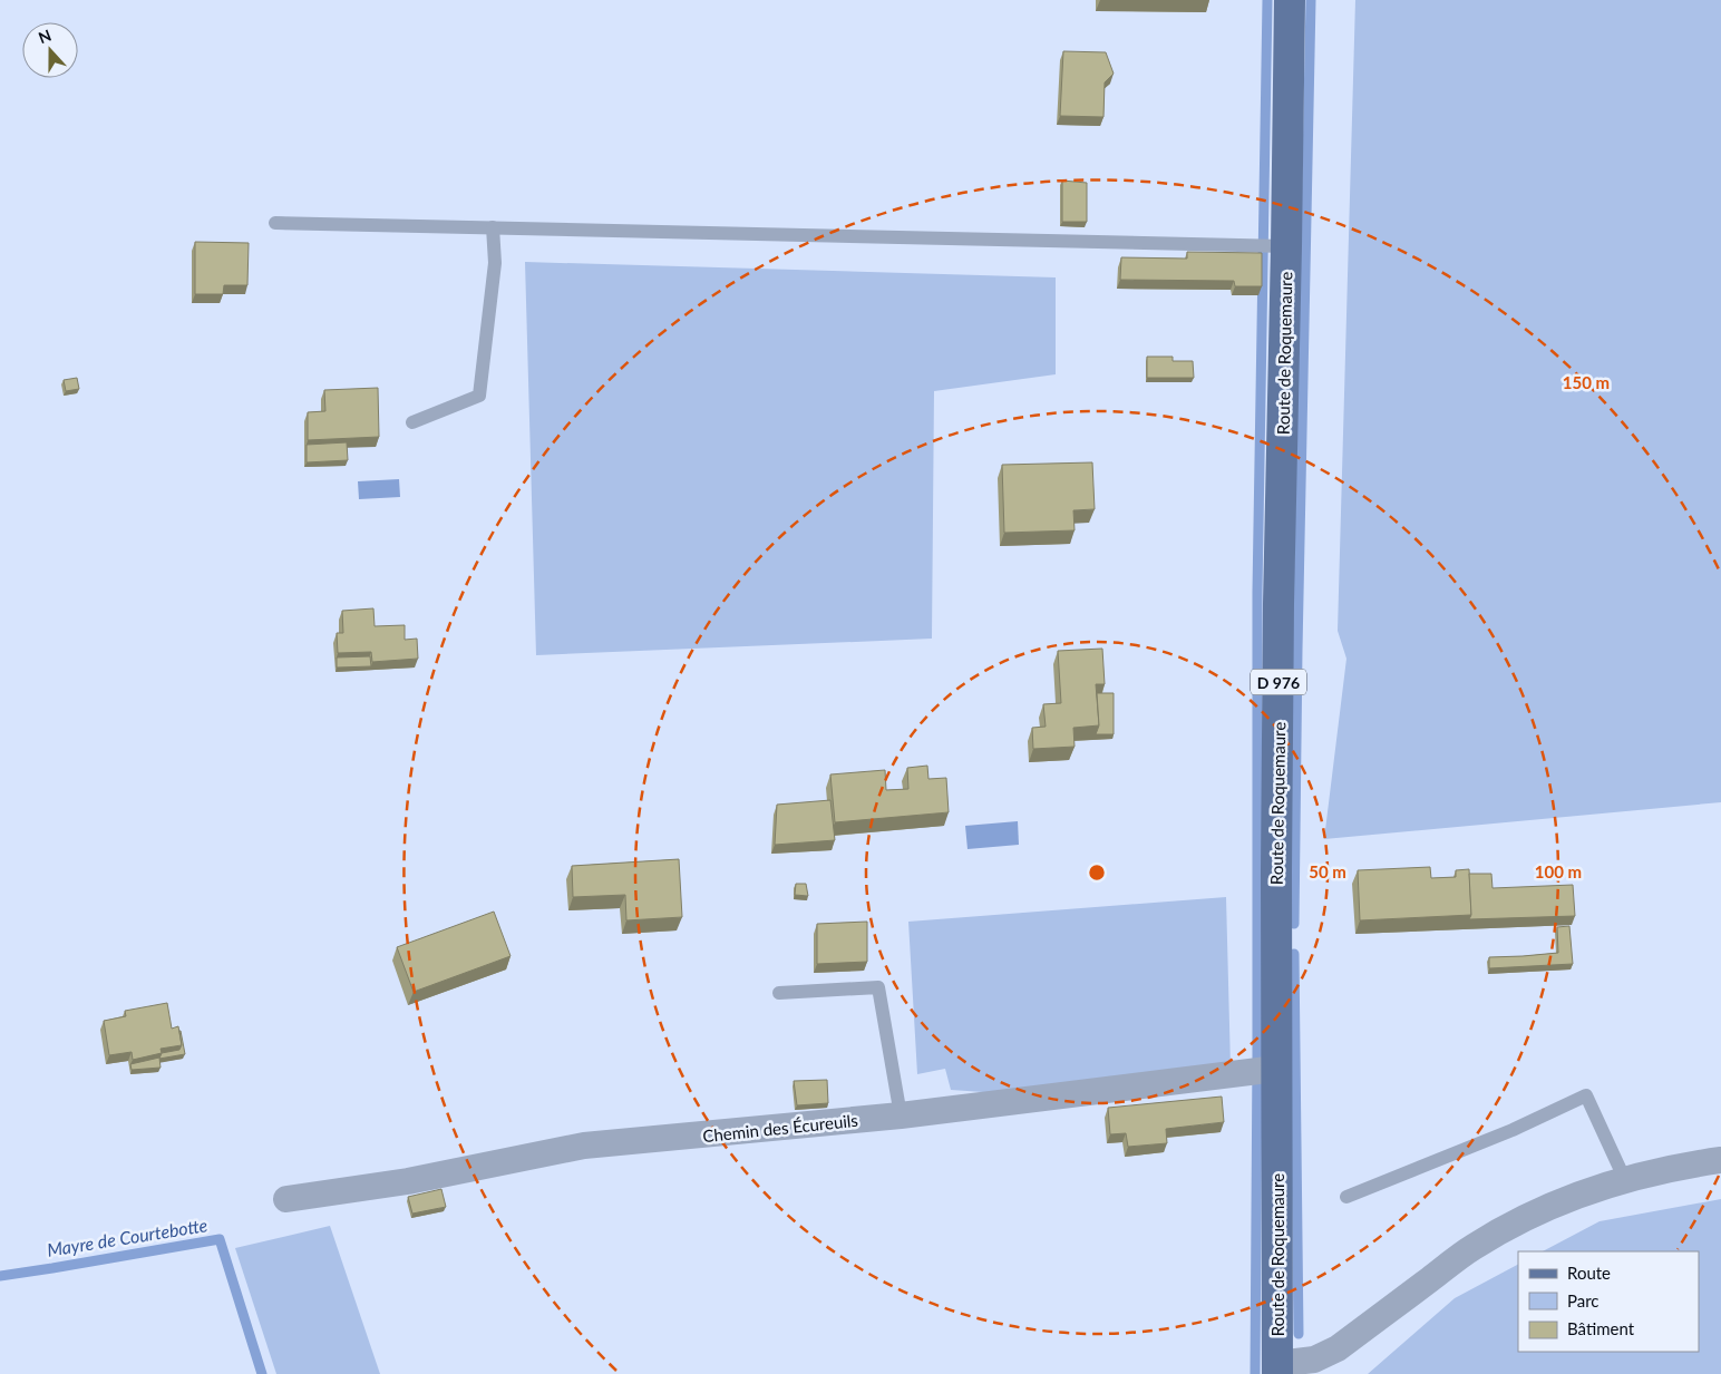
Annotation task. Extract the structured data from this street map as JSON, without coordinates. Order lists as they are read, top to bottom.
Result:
{
  "streets": {
    "main road": ["Route de Roquemaure", "D 976"],
    "street": ["Chemin des Écureuils"]
  },
  "crossings": [
    ["Route de Roquemaure", "Chemin des Écureuils"]
  ],
  "water": ["Mayre de Courtebotte"],
  "legend": ["Route", "Parc", "Bâtiment"],
  "north": "top",
  "rings": ["150 m", "50 m", "100 m"]
}
